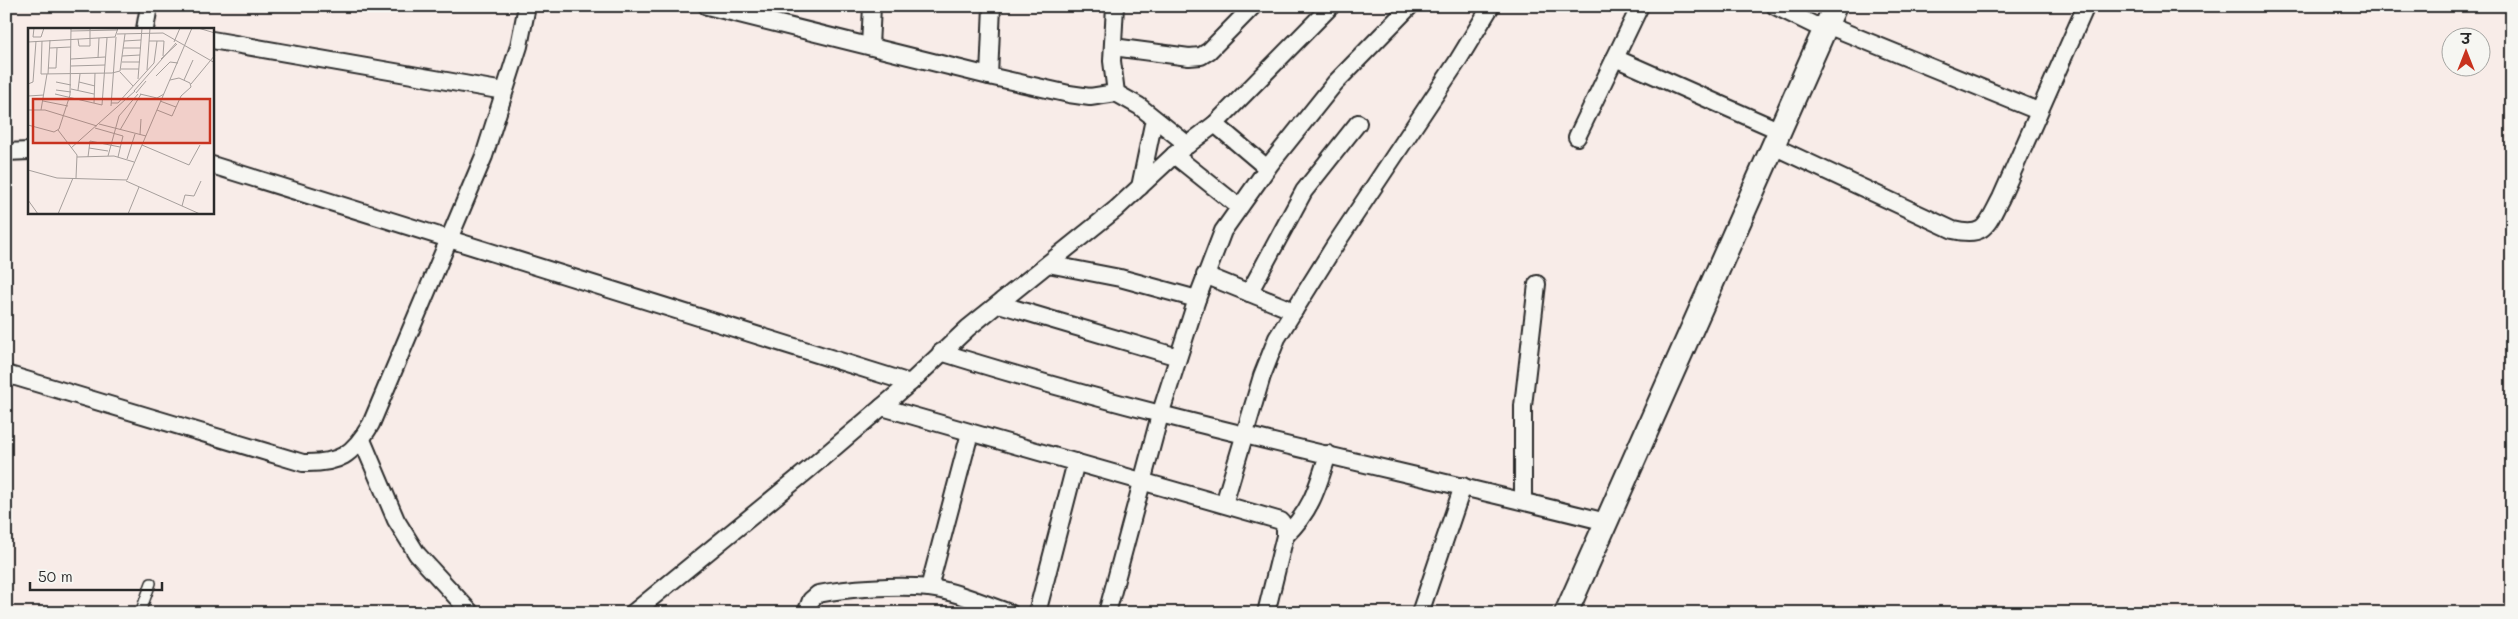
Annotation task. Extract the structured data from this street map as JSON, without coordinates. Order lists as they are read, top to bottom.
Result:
{
  "scale_bar": "50 m",
  "north": "top"
}
